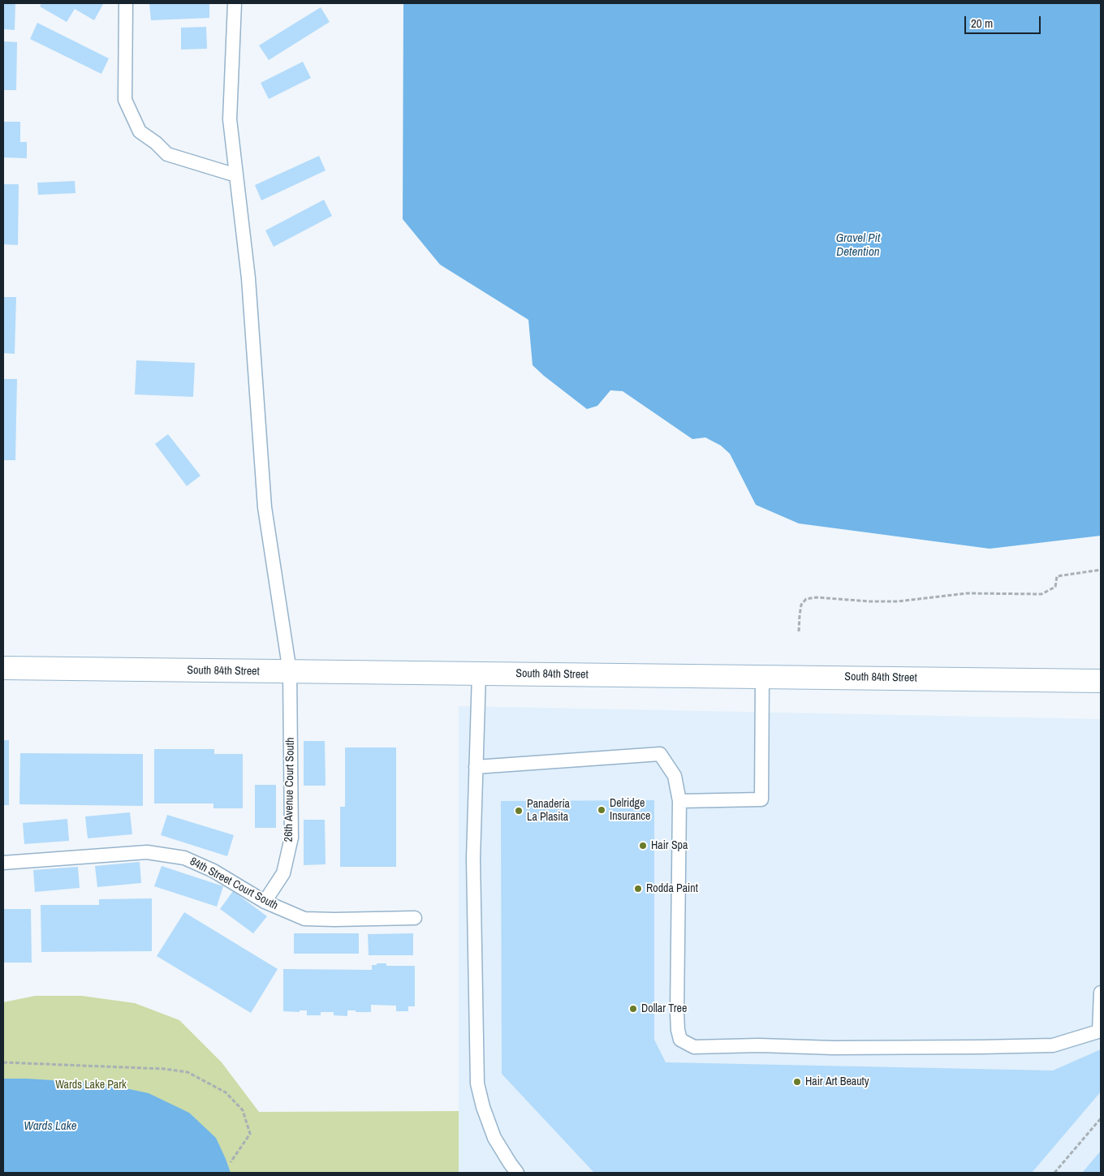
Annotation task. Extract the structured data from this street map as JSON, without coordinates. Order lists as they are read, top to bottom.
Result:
{
  "streets": {
    "main road": ["South 84th Street"],
    "lane": ["26th Avenue Court South", "84th Street Court South"]
  },
  "crossings": [
    ["South 84th Street", "26th Avenue Court South"],
    ["26th Avenue Court South", "84th Street Court South"]
  ],
  "water": ["Gravel Pit Detention", "Wards Lake"],
  "parks": ["Wards Lake Park"],
  "places": [
    "Delridge Insurance",
    "Panadería La Plasita",
    "Hair Spa",
    "Rodda Paint",
    "Dollar Tree",
    "Hair Art Beauty"
  ],
  "scale_bar": "20 m"
}
